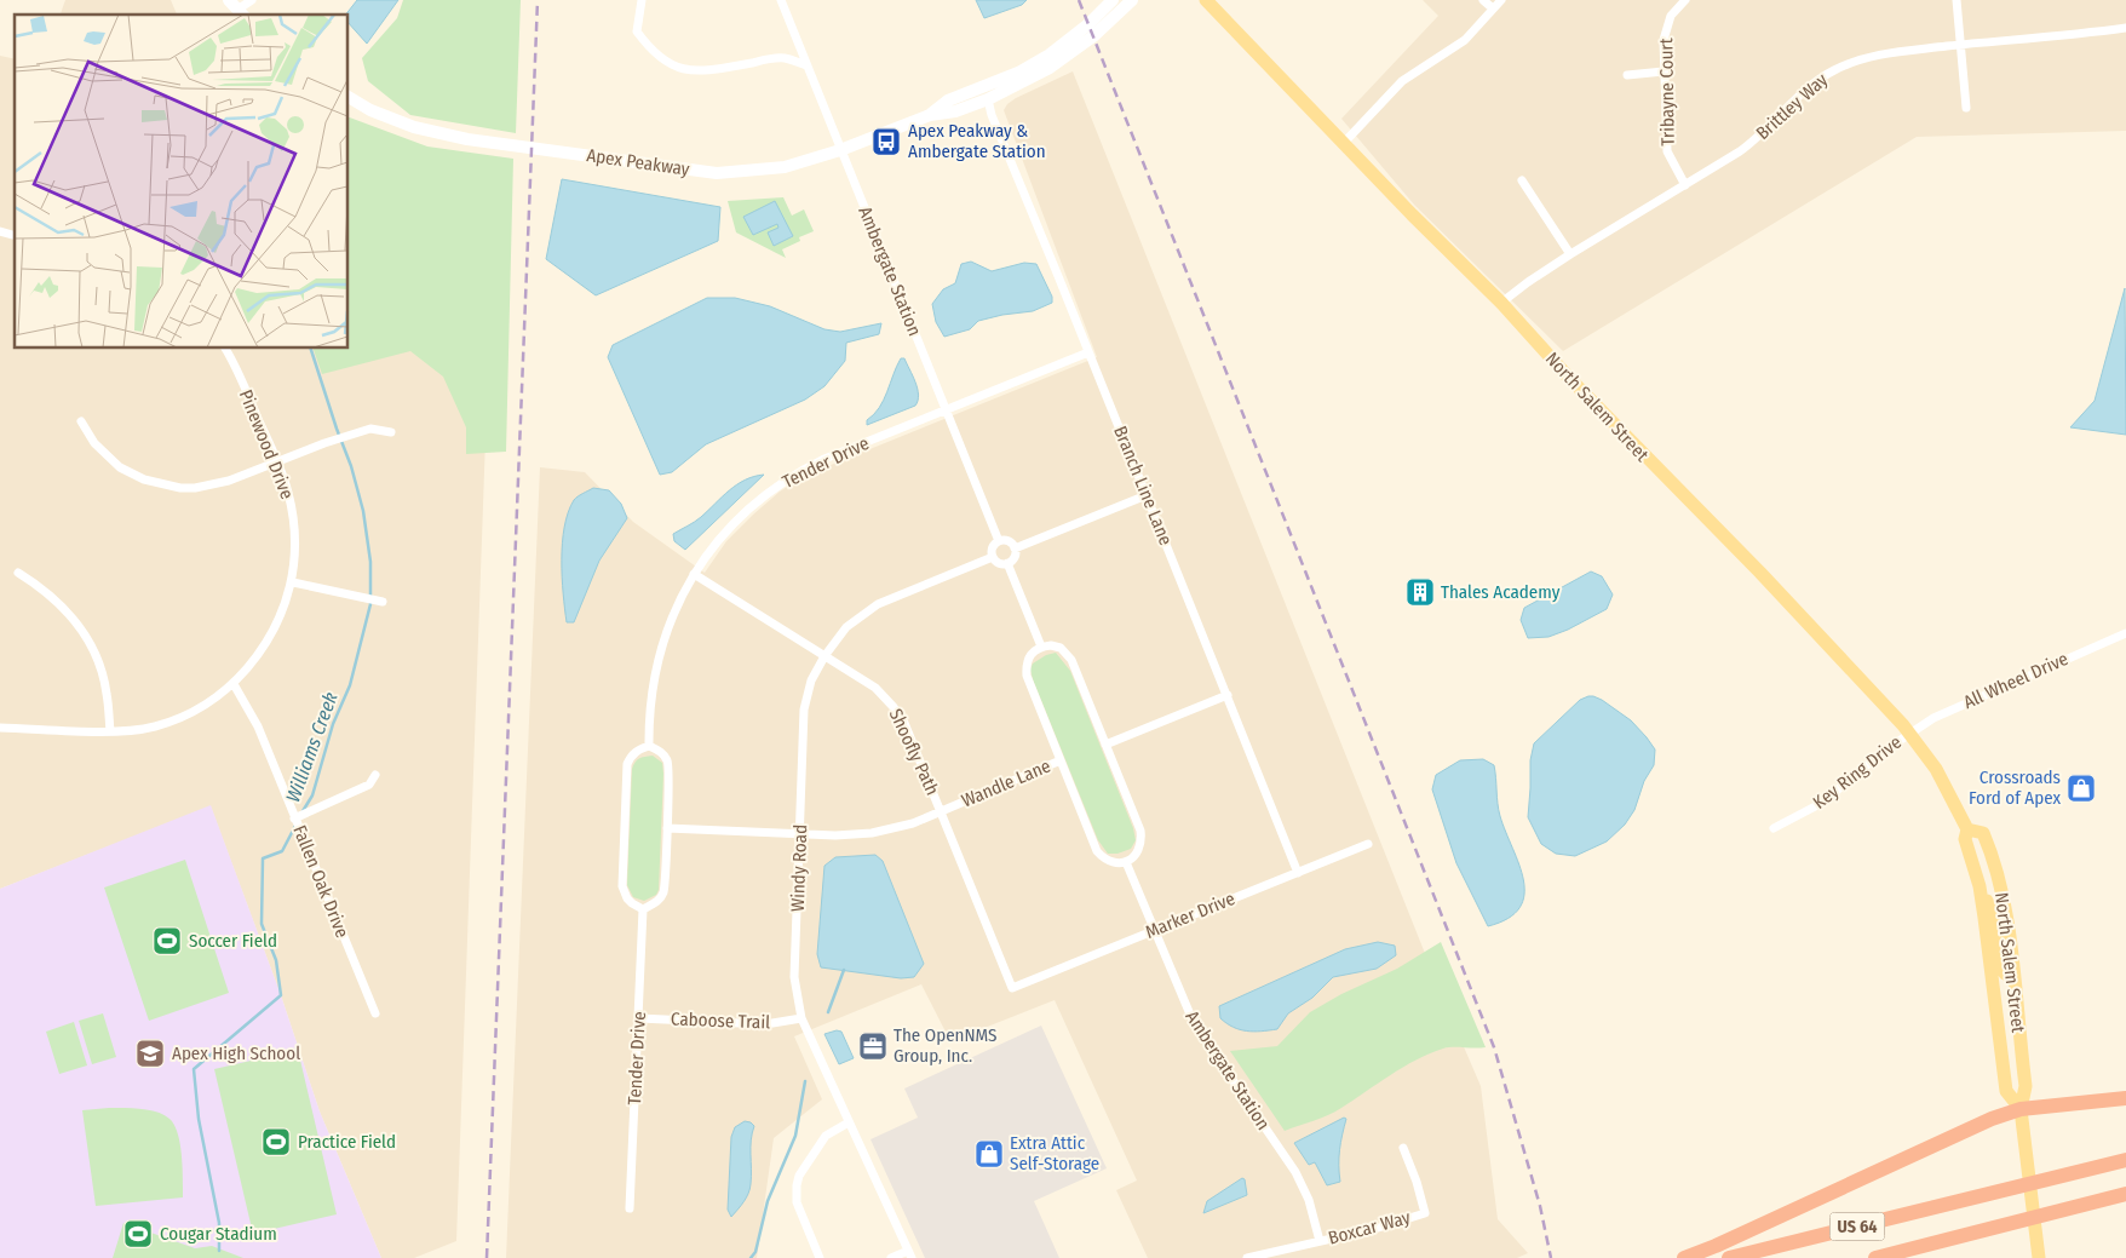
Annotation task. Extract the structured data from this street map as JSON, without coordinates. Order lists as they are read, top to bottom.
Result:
{
  "streets": {
    "highway": ["US 64"],
    "main road": ["Apex Peakway", "North Salem Street"],
    "street": [
      "Tribayne Court",
      "Brittley Way",
      "Ambergate Station",
      "Pinewood Drive",
      "Tender Drive",
      "Branch Line Lane",
      "All Wheel Drive",
      "Shoofly Path",
      "Key Ring Drive",
      "Wandle Lane",
      "Windy Road",
      "Fallen Oak Drive",
      "Marker Drive",
      "Caboose Trail",
      "Boxcar Way"
    ]
  },
  "crossings": [
    ["Tribayne Court", "Brittley Way"],
    ["Brittley Way", "North Salem Street"],
    ["Apex Peakway", "Ambergate Station"],
    ["Apex Peakway", "Branch Line Lane"],
    ["Ambergate Station", "Tender Drive"],
    ["Ambergate Station", "Windy Road"],
    ["Ambergate Station", "Marker Drive"],
    ["Ambergate Station", "Boxcar Way"],
    ["North Salem Street", "All Wheel Drive"],
    ["North Salem Street", "Key Ring Drive"],
    ["Pinewood Drive", "Fallen Oak Drive"],
    ["Tender Drive", "Branch Line Lane"],
    ["Tender Drive", "Shoofly Path"],
    ["Tender Drive", "Caboose Trail"],
    ["Branch Line Lane", "Marker Drive"],
    ["All Wheel Drive", "Key Ring Drive"],
    ["Shoofly Path", "Wandle Lane"],
    ["Shoofly Path", "Windy Road"],
    ["Shoofly Path", "Marker Drive"],
    ["Wandle Lane", "Windy Road"],
    ["Windy Road", "Caboose Trail"]
  ],
  "water": ["Williams Creek"],
  "places": {
    "bus stop": ["Apex Peakway & Ambergate Station"],
    "building": ["Thales Academy"],
    "shop": ["Crossroads Ford of Apex", "Extra Attic Self-Storage"],
    "sports": ["Soccer Field", "Practice Field", "Cougar Stadium"],
    "office": ["The OpenNMS Group, Inc."],
    "school or university": ["Apex High School"]
  }
}
